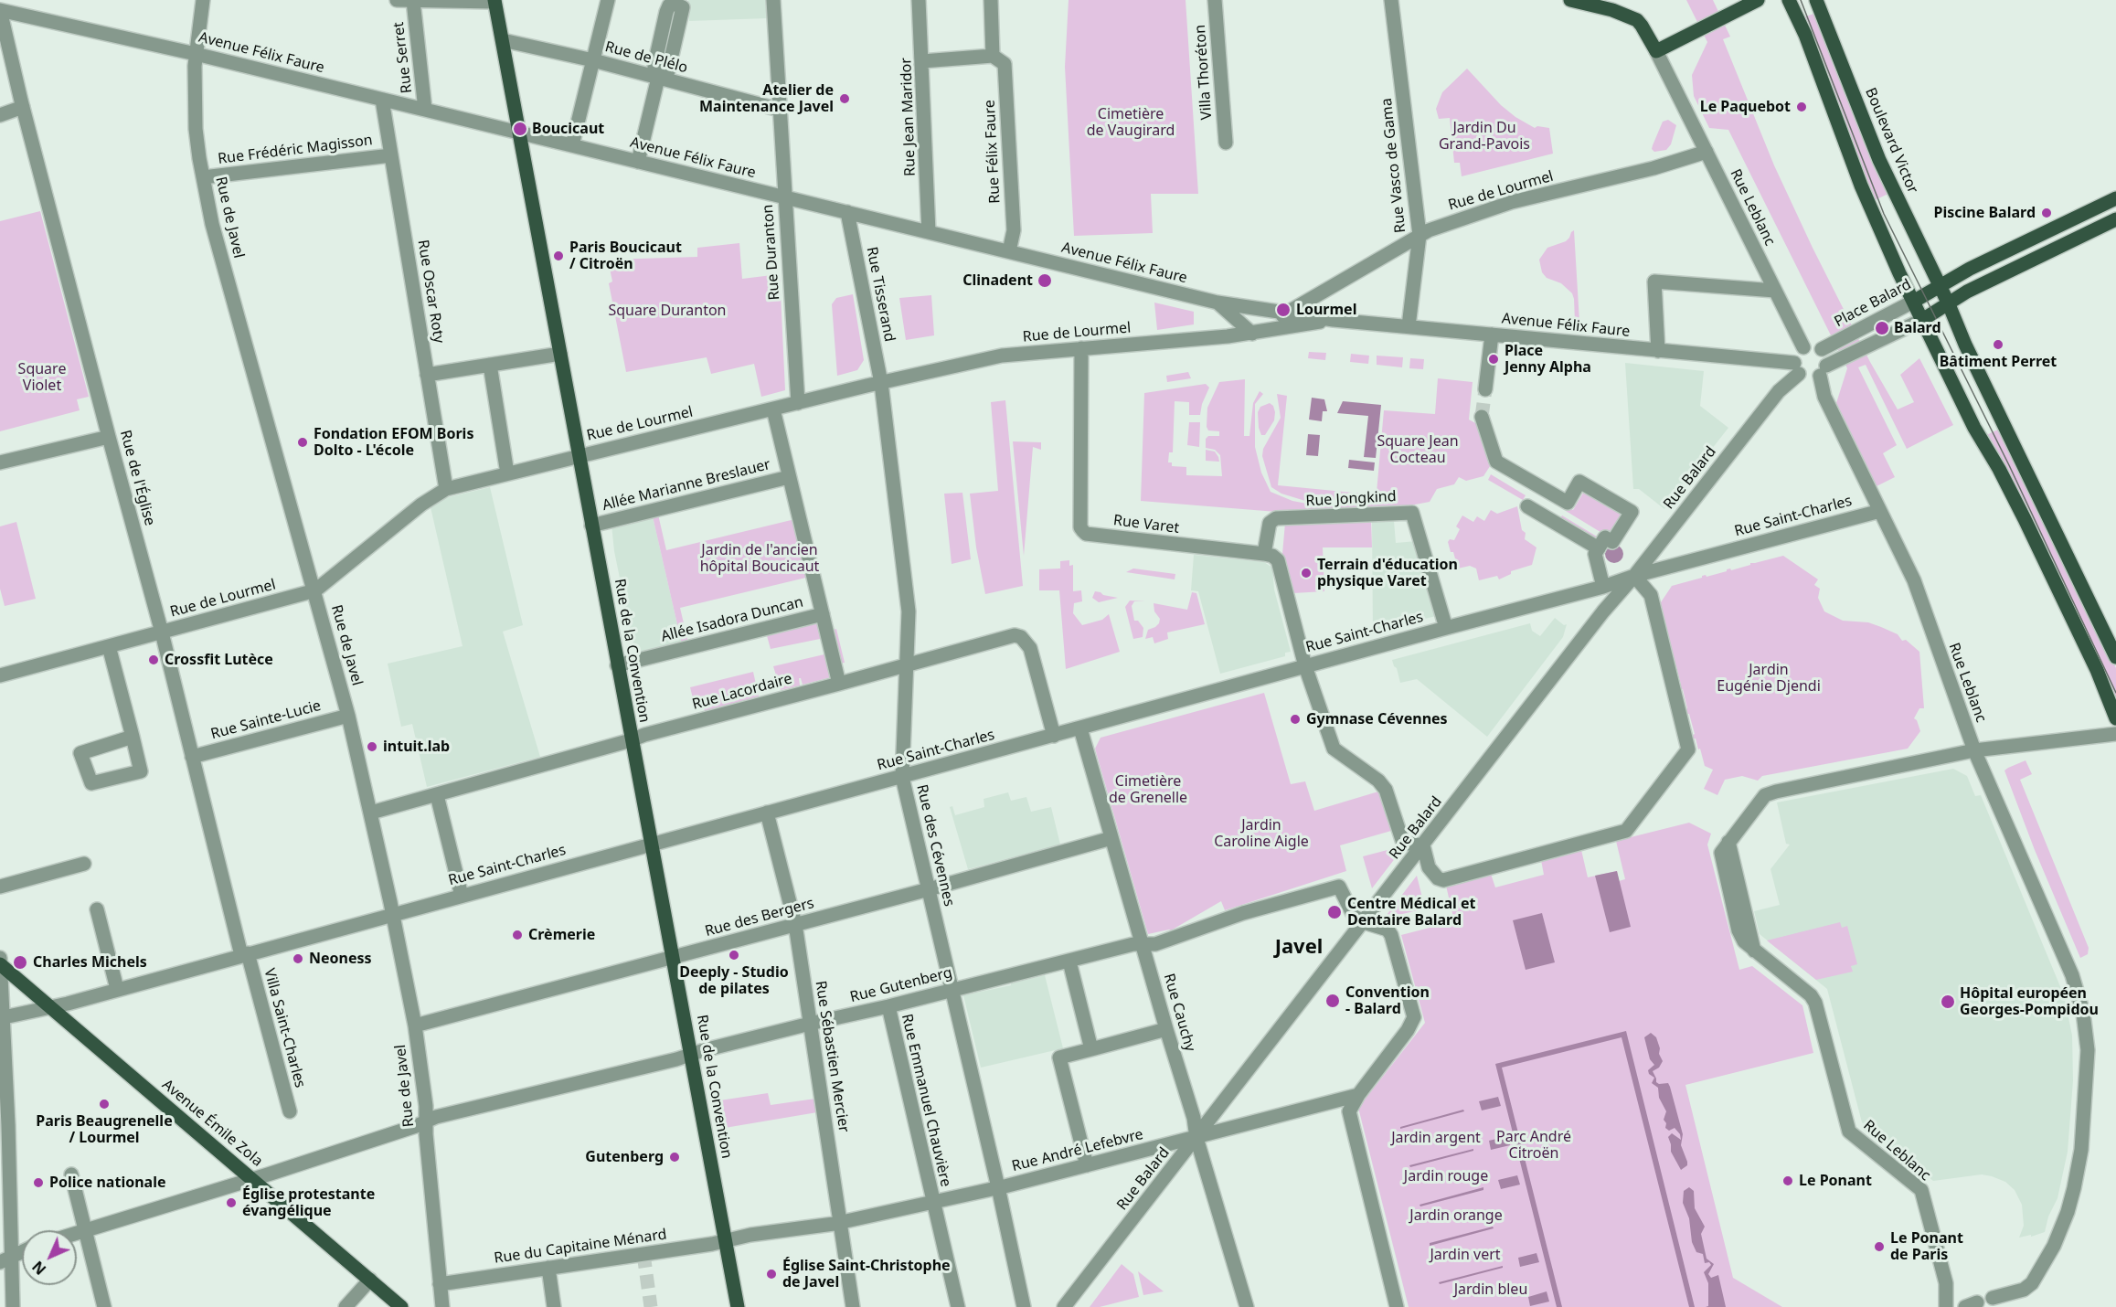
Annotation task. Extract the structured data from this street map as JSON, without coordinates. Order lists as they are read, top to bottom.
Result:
{
  "streets": {
    "main road": [
      "Boulevard Victor",
      "Place Balard",
      "Rue de la Convention",
      "Avenue Émile Zola"
    ],
    "street": [
      "Avenue Félix Faure",
      "Rue Serret",
      "Rue de Plélo",
      "Villa Thoréton",
      "Rue Jean Maridor",
      "Rue Frédéric Magisson",
      "Rue Félix Faure",
      "Rue Vasco de Gama",
      "Rue de Lourmel",
      "Rue Leblanc",
      "Rue de Javel",
      "Rue Duranton",
      "Rue Oscar Roty",
      "Rue Tisserand",
      "Rue de l'Église",
      "Rue Balard",
      "Allée Marianne Breslauer",
      "Rue Jongkind",
      "Rue Saint-Charles",
      "Rue Varet",
      "Allée Isadora Duncan",
      "Rue Lacordaire",
      "Rue Sainte-Lucie",
      "Rue des Cévennes",
      "Rue des Bergers",
      "Rue Gutenberg",
      "Rue Cauchy",
      "Villa Saint-Charles",
      "Rue Sébastien Mercier",
      "Rue Emmanuel Chauvière",
      "Rue André Lefebvre",
      "Rue du Capitaine Ménard"
    ]
  },
  "crossings": [
    ["Avenue Félix Faure", "Rue Serret"],
    ["Avenue Félix Faure", "Rue Jean Maridor"],
    ["Avenue Félix Faure", "Rue Félix Faure"],
    ["Avenue Félix Faure", "Rue Vasco de Gama"],
    ["Avenue Félix Faure", "Rue de Lourmel"],
    ["Avenue Félix Faure", "Rue Leblanc"],
    ["Avenue Félix Faure", "Rue de Javel"],
    ["Avenue Félix Faure", "Rue Duranton"],
    ["Avenue Félix Faure", "Rue Oscar Roty"],
    ["Avenue Félix Faure", "Rue Tisserand"],
    ["Avenue Félix Faure", "Place Balard"],
    ["Avenue Félix Faure", "Rue de l'Église"],
    ["Avenue Félix Faure", "Rue Balard"],
    ["Avenue Félix Faure", "Rue de la Convention"],
    ["Rue de Plélo", "Rue Duranton"],
    ["Rue de Plélo", "Rue de la Convention"],
    ["Boulevard Victor", "Place Balard"],
    ["Rue Frédéric Magisson", "Rue de Javel"],
    ["Rue Frédéric Magisson", "Rue Oscar Roty"],
    ["Rue Vasco de Gama", "Rue de Lourmel"],
    ["Rue de Lourmel", "Rue Leblanc"],
    ["Rue de Lourmel", "Rue de Javel"],
    ["Rue de Lourmel", "Rue Duranton"],
    ["Rue de Lourmel", "Rue Oscar Roty"],
    ["Rue de Lourmel", "Rue Tisserand"],
    ["Rue de Lourmel", "Rue de l'Église"],
    ["Rue de Lourmel", "Rue Varet"],
    ["Rue de Lourmel", "Rue de la Convention"],
    ["Rue de Lourmel", "Rue des Cévennes"],
    ["Rue Leblanc", "Place Balard"],
    ["Rue Leblanc", "Rue Balard"],
    ["Rue Leblanc", "Rue Saint-Charles"],
    ["Rue de Javel", "Rue Saint-Charles"],
    ["Rue de Javel", "Rue Lacordaire"],
    ["Rue de Javel", "Rue Sainte-Lucie"],
    ["Rue de Javel", "Rue des Bergers"],
    ["Rue de Javel", "Rue Gutenberg"],
    ["Rue de Javel", "Rue du Capitaine Ménard"],
    ["Rue Tisserand", "Rue des Cévennes"],
    ["Place Balard", "Rue Balard"],
    ["Rue de l'Église", "Rue Saint-Charles"],
    ["Rue de l'Église", "Rue Sainte-Lucie"],
    ["Rue de l'Église", "Villa Saint-Charles"],
    ["Rue Balard", "Rue Saint-Charles"],
    ["Rue Balard", "Rue Gutenberg"],
    ["Rue Balard", "Rue Cauchy"],
    ["Rue Balard", "Rue André Lefebvre"],
    ["Allée Marianne Breslauer", "Rue de la Convention"],
    ["Rue Jongkind", "Rue Saint-Charles"],
    ["Rue Jongkind", "Rue Varet"],
    ["Rue Saint-Charles", "Rue de la Convention"],
    ["Rue Saint-Charles", "Rue Lacordaire"],
    ["Rue Saint-Charles", "Rue des Cévennes"],
    ["Rue Saint-Charles", "Rue Cauchy"],
    ["Rue Saint-Charles", "Villa Saint-Charles"],
    ["Rue Saint-Charles", "Rue Sébastien Mercier"],
    ["Rue Saint-Charles", "Avenue Émile Zola"],
    ["Allée Isadora Duncan", "Rue de la Convention"],
    ["Rue de la Convention", "Rue Lacordaire"],
    ["Rue de la Convention", "Rue des Bergers"],
    ["Rue de la Convention", "Rue Gutenberg"],
    ["Rue de la Convention", "Rue du Capitaine Ménard"],
    ["Rue Lacordaire", "Rue des Cévennes"],
    ["Rue des Cévennes", "Rue des Bergers"],
    ["Rue des Cévennes", "Rue Gutenberg"],
    ["Rue des Cévennes", "Rue André Lefebvre"],
    ["Rue des Bergers", "Rue Cauchy"],
    ["Rue des Bergers", "Rue Sébastien Mercier"],
    ["Rue Gutenberg", "Rue Cauchy"],
    ["Rue Gutenberg", "Rue Sébastien Mercier"],
    ["Rue Gutenberg", "Rue Emmanuel Chauvière"],
    ["Rue Gutenberg", "Avenue Émile Zola"],
    ["Rue Cauchy", "Rue André Lefebvre"],
    ["Rue Sébastien Mercier", "Rue André Lefebvre"],
    ["Rue Sébastien Mercier", "Rue du Capitaine Ménard"],
    ["Rue Emmanuel Chauvière", "Rue André Lefebvre"],
    ["Rue André Lefebvre", "Rue du Capitaine Ménard"]
  ],
  "districts": ["Javel"],
  "parks": [
    "Cimetière de Vaugirard",
    "Jardin Du Grand-Pavois",
    "Square Duranton",
    "Square Violet",
    "Square Jean Cocteau",
    "Jardin de l'ancien hôpital Boucicaut",
    "Jardin Eugénie Djendi",
    "Cimetière de Grenelle",
    "Jardin Caroline Aigle",
    "Parc André Citroën",
    "Jardin argent",
    "Jardin rouge",
    "Jardin orange",
    "Jardin vert",
    "Jardin bleu"
  ],
  "places": [
    "Atelier de Maintenance Javel",
    "Le Paquebot",
    "Boucicaut",
    "Piscine Balard",
    "Paris Boucicaut / Citroën",
    "Clinadent",
    "Lourmel",
    "Balard",
    "Bâtiment Perret",
    "Place Jenny Alpha",
    "Fondation EFOM Boris Dolto - L'école",
    "Terrain d'éducation physique Varet",
    "Crossfit Lutèce",
    "Gymnase Cévennes",
    "intuit.lab",
    "Centre Médical et Dentaire Balard",
    "Crèmerie",
    "Deeply - Studio de pilates",
    "Neoness",
    "Charles Michels",
    "Convention - Balard",
    "Hôpital européen Georges-Pompidou",
    "Paris Beaugrenelle / Lourmel",
    "Gutenberg",
    "Le Ponant",
    "Police nationale",
    "Église protestante évangélique",
    "Le Ponant de Paris",
    "Église Saint-Christophe de Javel"
  ],
  "north": "bottom left"
}
